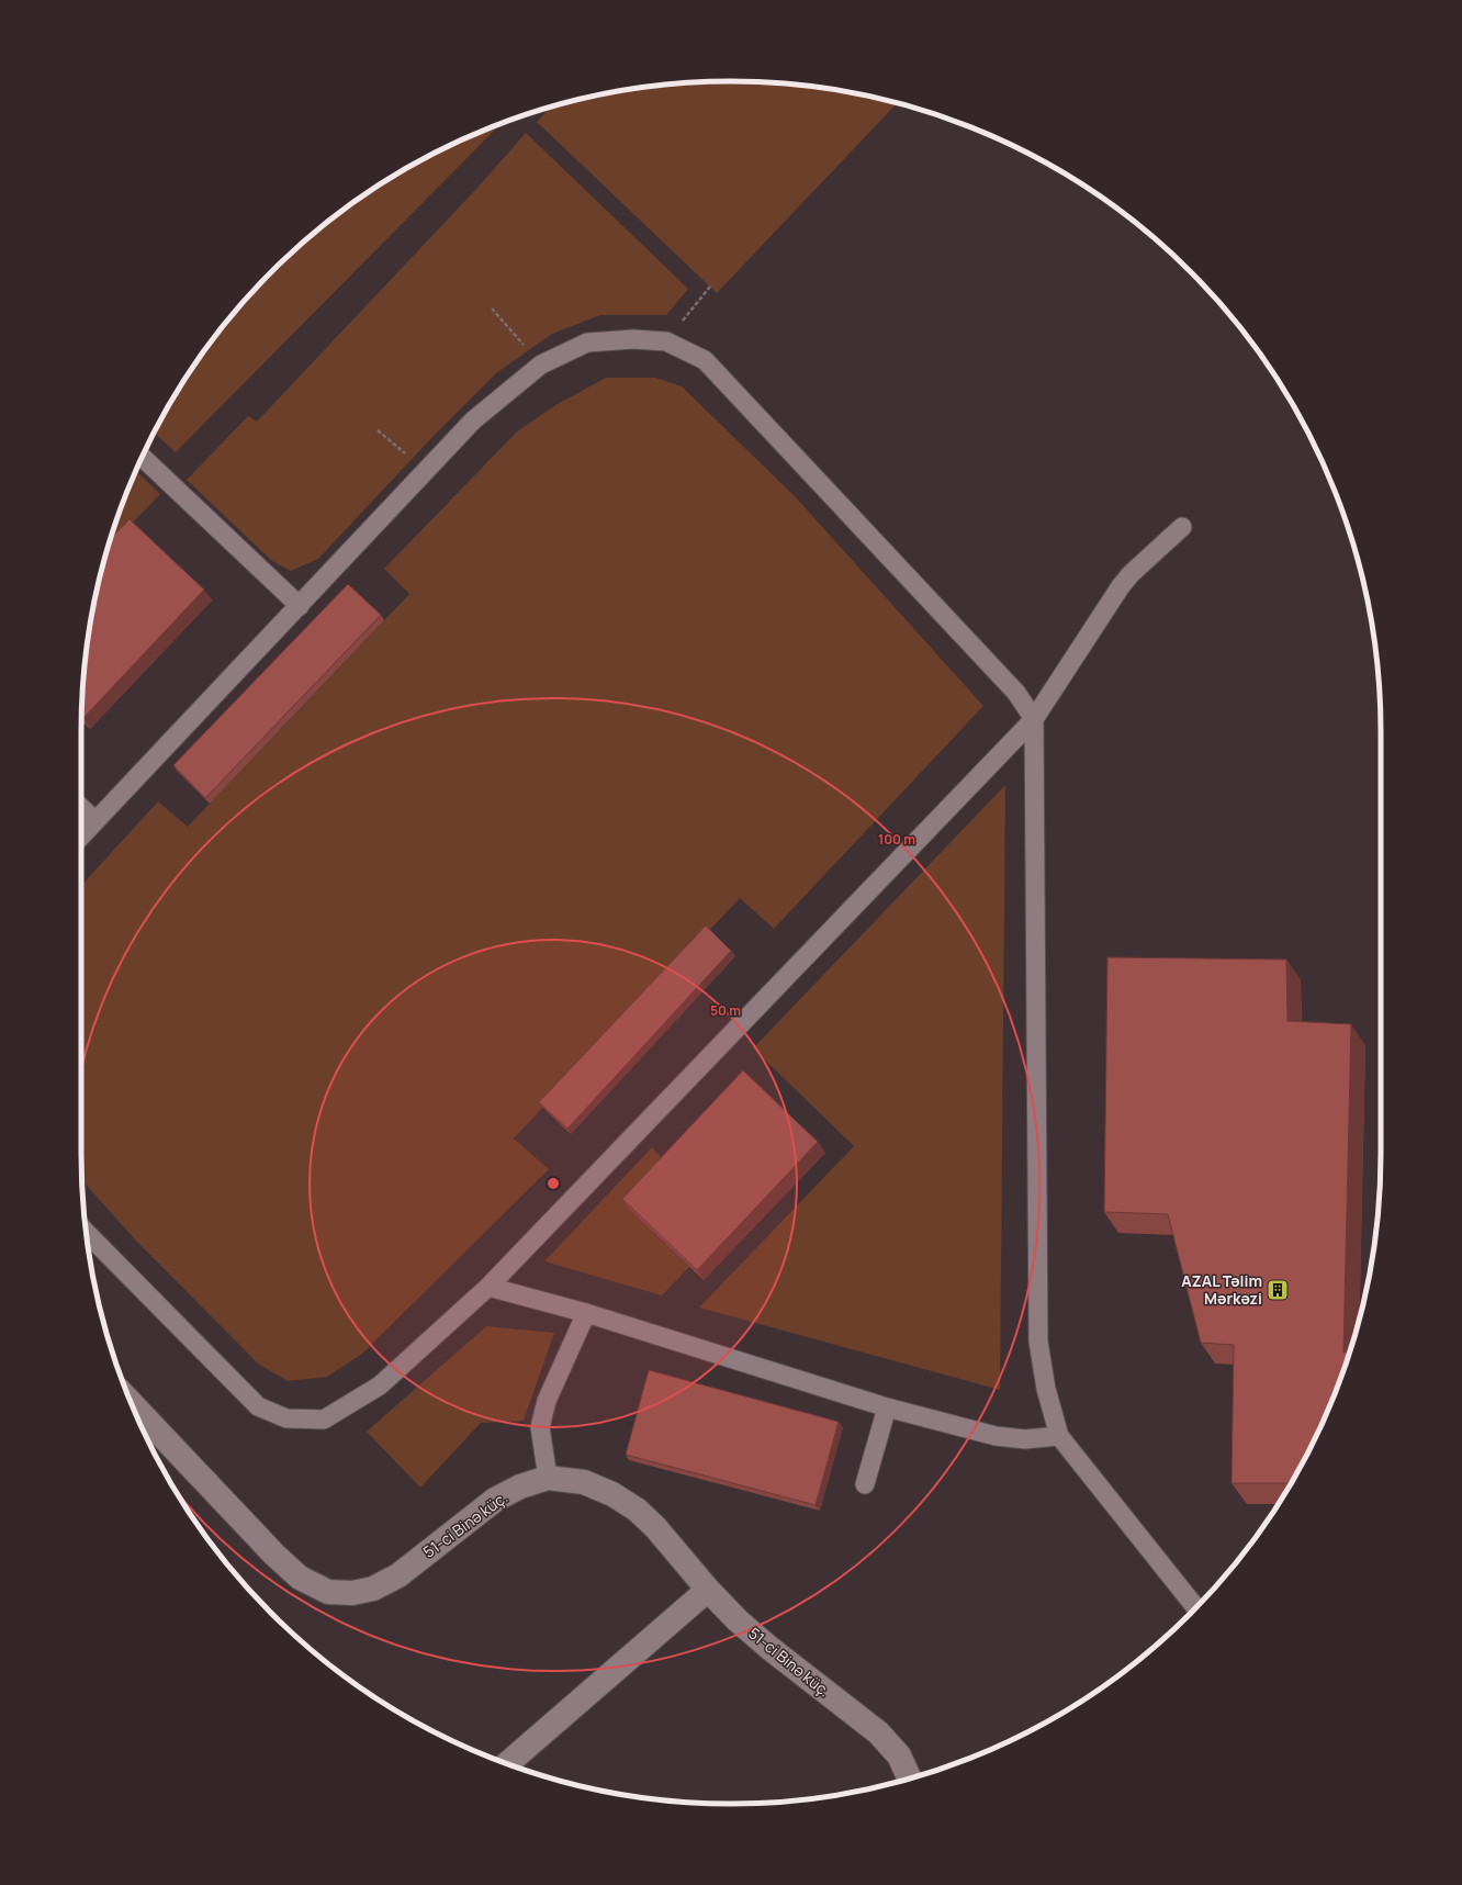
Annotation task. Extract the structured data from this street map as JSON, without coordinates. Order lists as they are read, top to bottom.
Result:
{
  "streets": {
    "street": ["51-ci Binə küç."]
  },
  "places": {
    "building": ["AZAL Təlim Mərkəzi"]
  },
  "rings": ["100 m", "50 m"]
}
